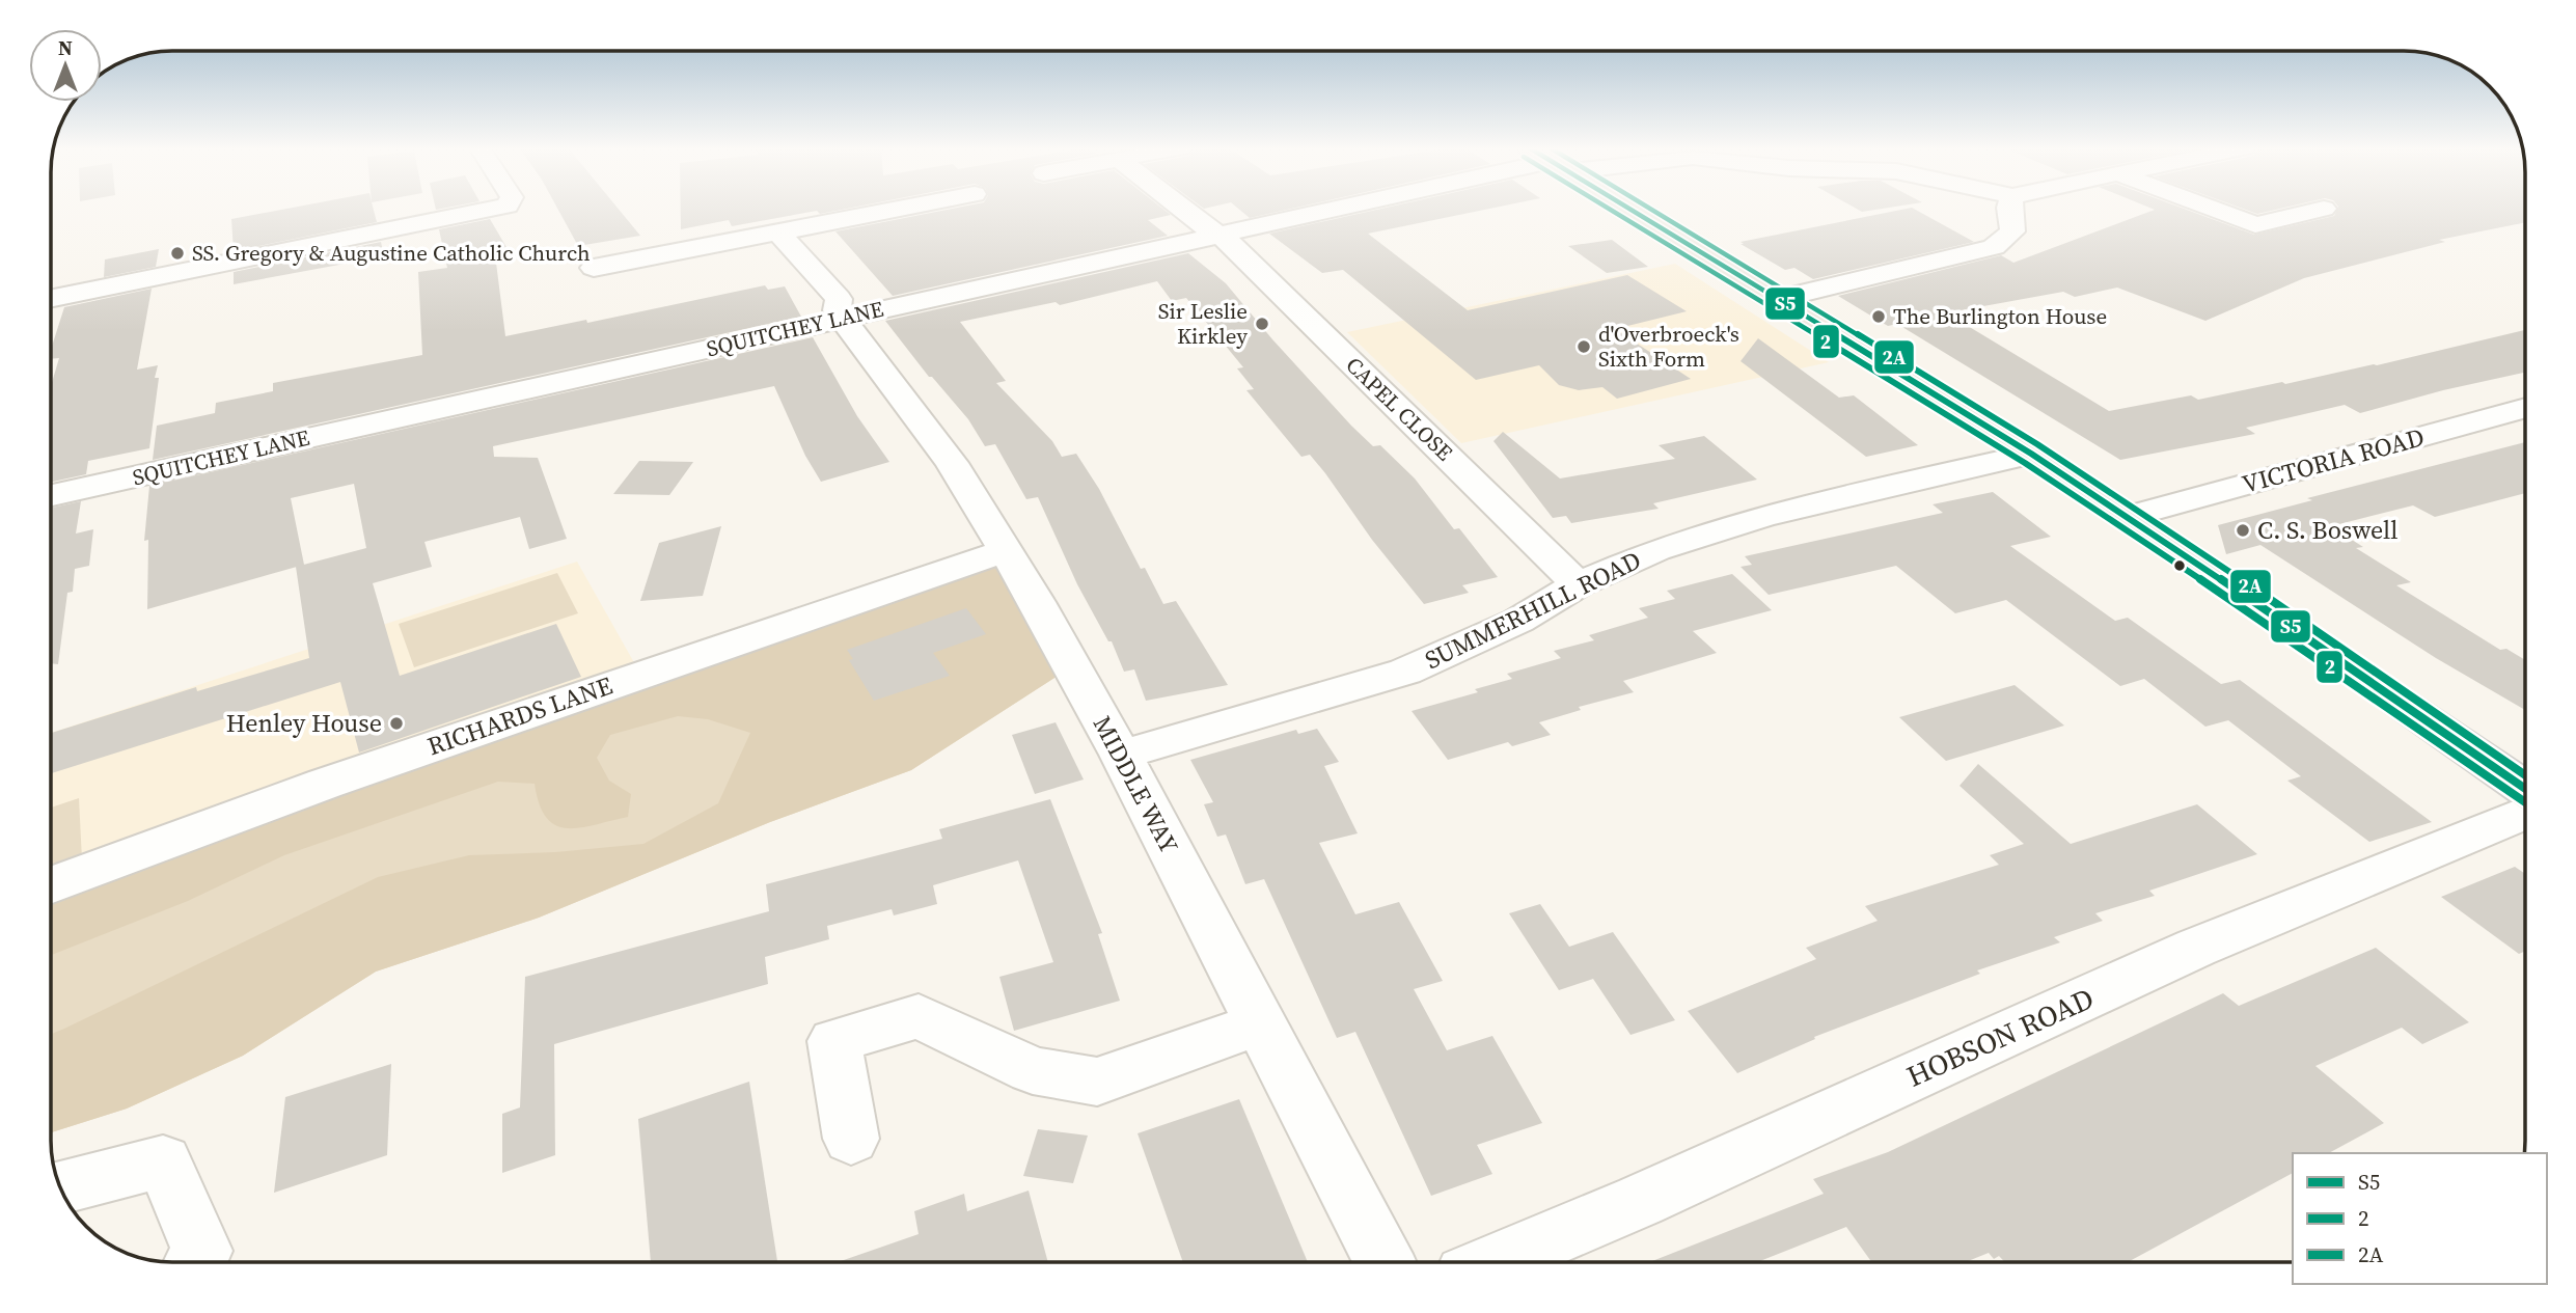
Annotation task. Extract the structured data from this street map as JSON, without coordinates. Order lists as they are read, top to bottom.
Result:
{
  "streets": {
    "street": [
      "SQUITCHEY LANE",
      "CAPEL CLOSE",
      "VICTORIA ROAD",
      "SUMMERHILL ROAD",
      "RICHARDS LANE",
      "MIDDLE WAY",
      "HOBSON ROAD"
    ]
  },
  "crossings": [
    ["SQUITCHEY LANE", "CAPEL CLOSE"],
    ["SQUITCHEY LANE", "MIDDLE WAY"],
    ["CAPEL CLOSE", "SUMMERHILL ROAD"],
    ["SUMMERHILL ROAD", "MIDDLE WAY"],
    ["RICHARDS LANE", "MIDDLE WAY"]
  ],
  "places": [
    "SS. Gregory & Augustine Catholic Church",
    "The Burlington House",
    "Sir Leslie Kirkley",
    "d'Overbroeck's Sixth Form",
    "C. S. Boswell",
    "Henley House"
  ],
  "lines": ["transit line S5", "transit line 2", "transit line 2A"],
  "legend": ["S5", "2", "2A"],
  "north": "top"
}
